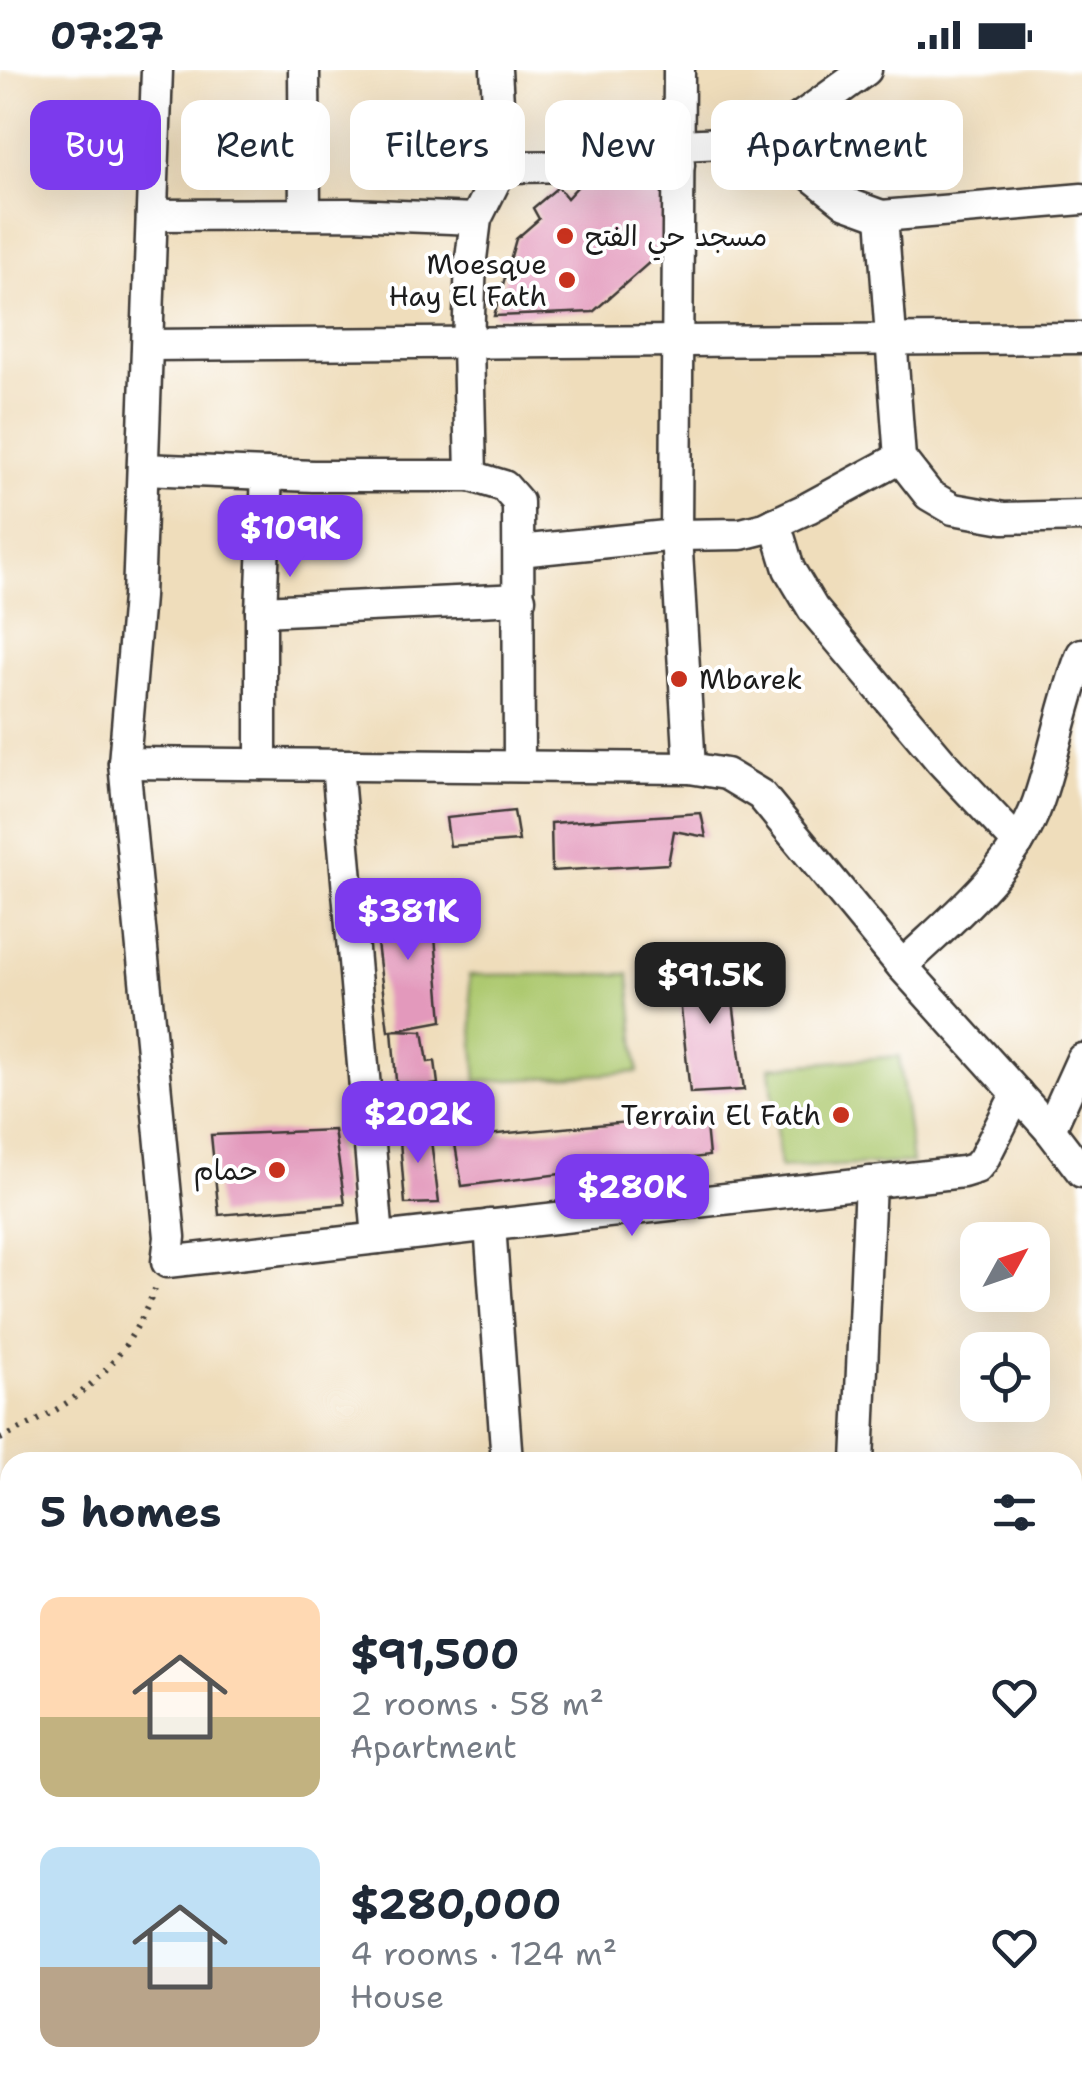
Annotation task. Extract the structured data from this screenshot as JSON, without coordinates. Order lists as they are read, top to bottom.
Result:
{
  "places": [
    "مسجد حي الفتح",
    "Moesque Hay El Fath",
    "Mbarek",
    "Terrain El Fath",
    "حمام"
  ],
  "north": "top right",
  "page": {
    "status": "07:27",
    "chip": [
      "Buy",
      "Rent",
      "Filters",
      "New",
      "Apartment"
    ],
    "price": [
      "$109K",
      "$381K",
      "$91.5K",
      "$202K",
      "$280K"
    ],
    "heading": "5 homes",
    "list": [
      {
        "name": "$91,500",
        "note": "2 rooms · 58 m² · Apartment"
      },
      {
        "name": "$280,000",
        "note": "4 rooms · 124 m² · House"
      }
    ]
  }
}
